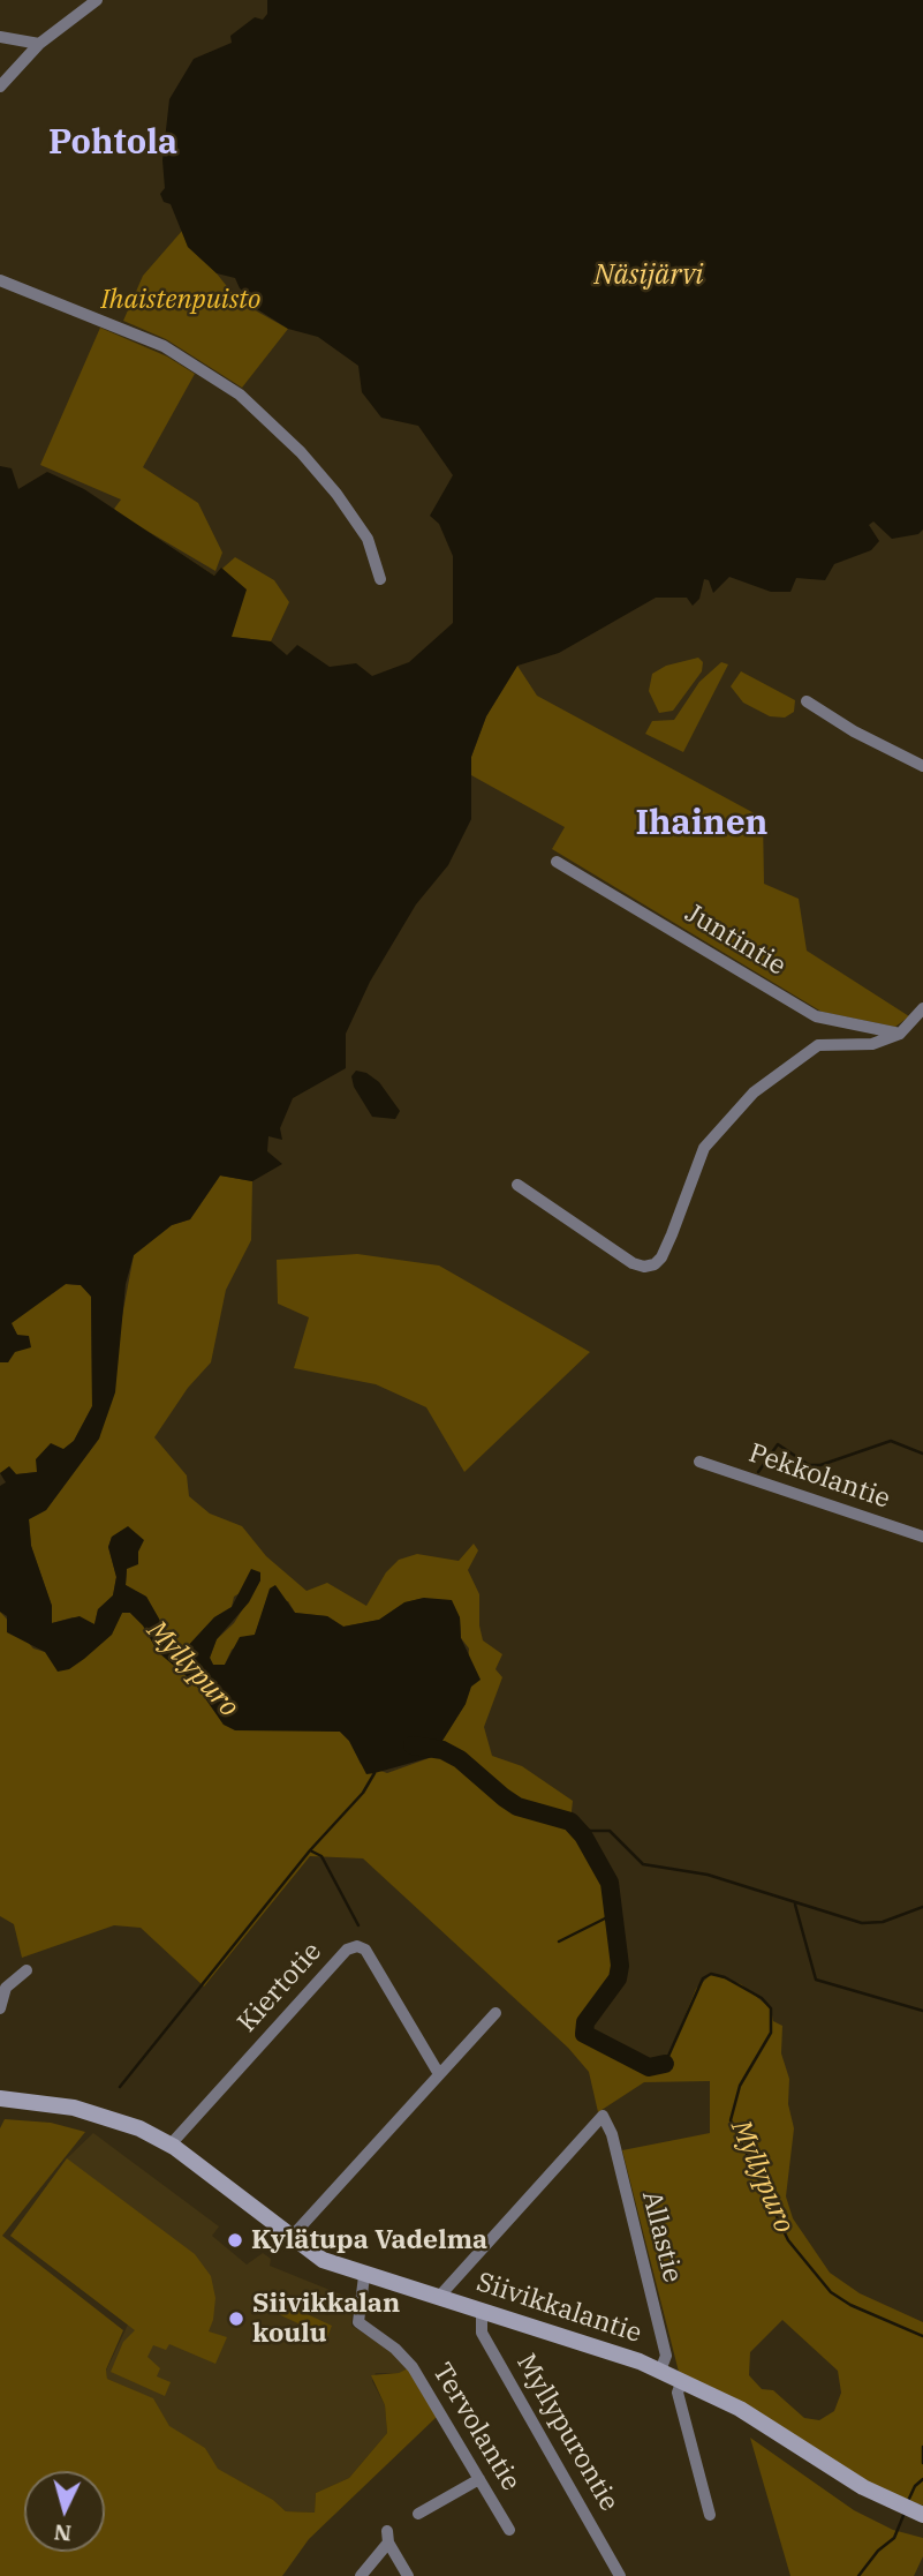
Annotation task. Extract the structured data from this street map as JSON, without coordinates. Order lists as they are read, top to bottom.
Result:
{
  "streets": {
    "main road": ["Siivikkalantie"],
    "street": [
      "Juntintie",
      "Pekkolantie",
      "Kiertotie",
      "Allastie",
      "Tervolantie",
      "Myllypurontie"
    ]
  },
  "crossings": [
    ["Kiertotie", "Siivikkalantie"],
    ["Allastie", "Siivikkalantie"],
    ["Siivikkalantie", "Tervolantie"],
    ["Siivikkalantie", "Myllypurontie"]
  ],
  "districts": ["Pohtola", "Ihainen"],
  "water": ["Näsijärvi", "Myllypuro"],
  "parks": ["Ihaistenpuisto"],
  "places": ["Kylätupa Vadelma", "Siivikkalan koulu"],
  "north": "bottom"
}
